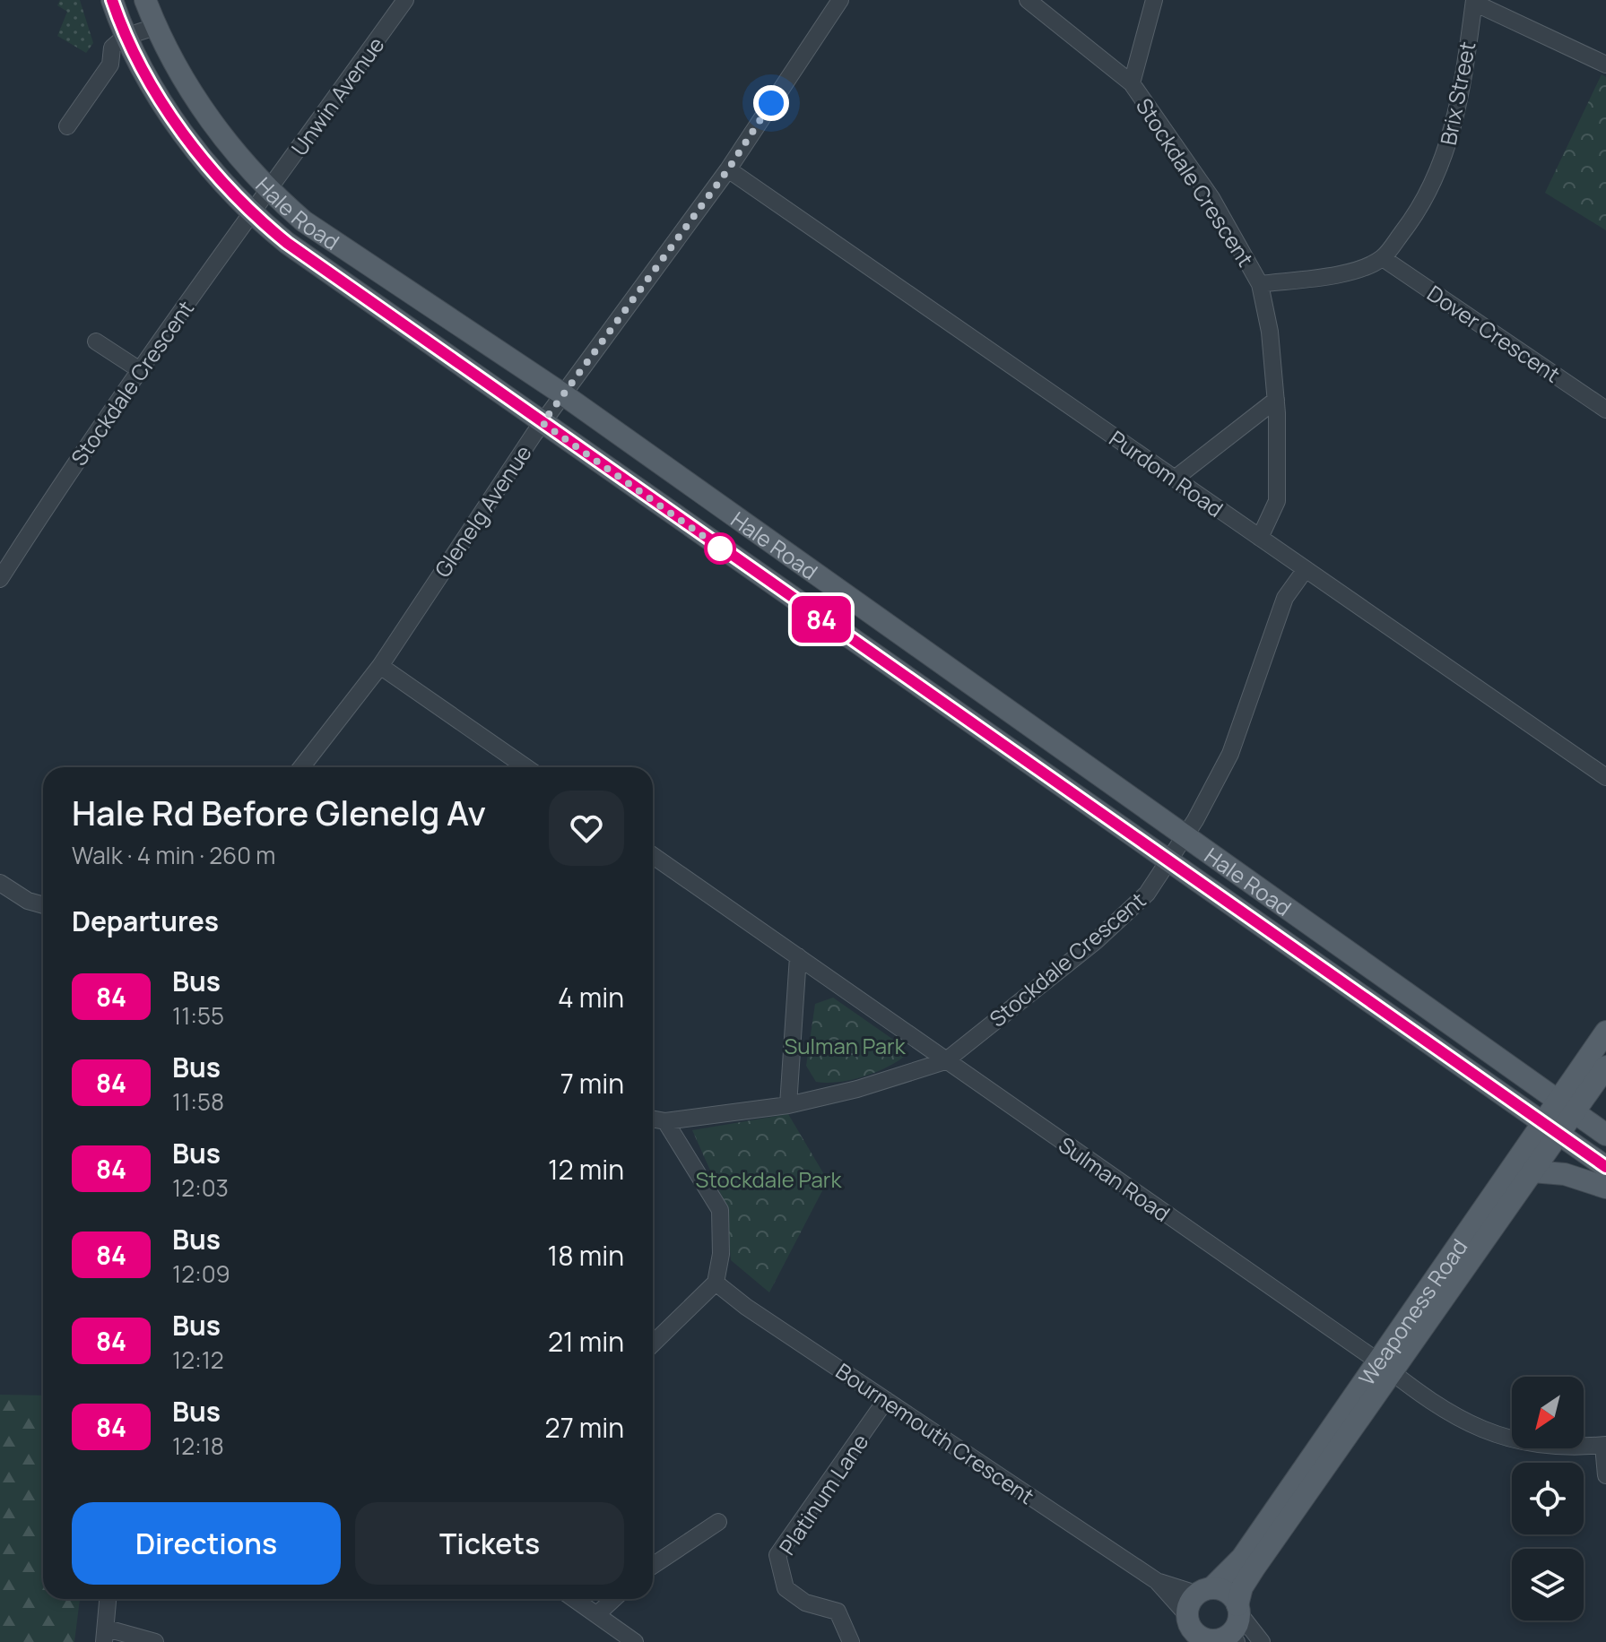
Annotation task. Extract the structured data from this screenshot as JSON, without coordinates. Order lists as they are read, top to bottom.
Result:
{
  "streets": {
    "main road": ["Hale Road", "Weaponess Road"],
    "street": [
      "Brix Street",
      "Unwin Avenue",
      "Stockdale Crescent",
      "Dover Crescent",
      "Purdom Road",
      "Glenelg Avenue",
      "Sulman Road",
      "Bournemouth Crescent",
      "Platinum Lane"
    ]
  },
  "crossings": [
    ["Brix Street", "Dover Crescent"],
    ["Unwin Avenue", "Stockdale Crescent"],
    ["Unwin Avenue", "Hale Road"],
    ["Stockdale Crescent", "Hale Road"],
    ["Stockdale Crescent", "Purdom Road"],
    ["Stockdale Crescent", "Sulman Road"],
    ["Hale Road", "Glenelg Avenue"],
    ["Hale Road", "Weaponess Road"],
    ["Purdom Road", "Glenelg Avenue"],
    ["Sulman Road", "Weaponess Road"],
    ["Weaponess Road", "Bournemouth Crescent"],
    ["Bournemouth Crescent", "Platinum Lane"]
  ],
  "parks": ["Sulman Park", "Stockdale Park"],
  "lines": ["bus line 84"],
  "north": "bottom left",
  "page": {
    "on_map": "84",
    "heading": [
      ["Hale Rd Before Glenelg Av", "Walk · 4 min · 260 m"],
      "Departures"
    ],
    "list": [
      {
        "mark": "84",
        "name": "Bus",
        "note": "11:55",
        "value": "4 min"
      },
      {
        "mark": "84",
        "name": "Bus",
        "note": "11:58",
        "value": "7 min"
      },
      {
        "mark": "84",
        "name": "Bus",
        "note": "12:03",
        "value": "12 min"
      },
      {
        "mark": "84",
        "name": "Bus",
        "note": "12:09",
        "value": "18 min"
      },
      {
        "mark": "84",
        "name": "Bus",
        "note": "12:12",
        "value": "21 min"
      },
      {
        "mark": "84",
        "name": "Bus",
        "note": "12:18",
        "value": "27 min"
      }
    ],
    "buttons": ["Directions", "Tickets"]
  }
}
